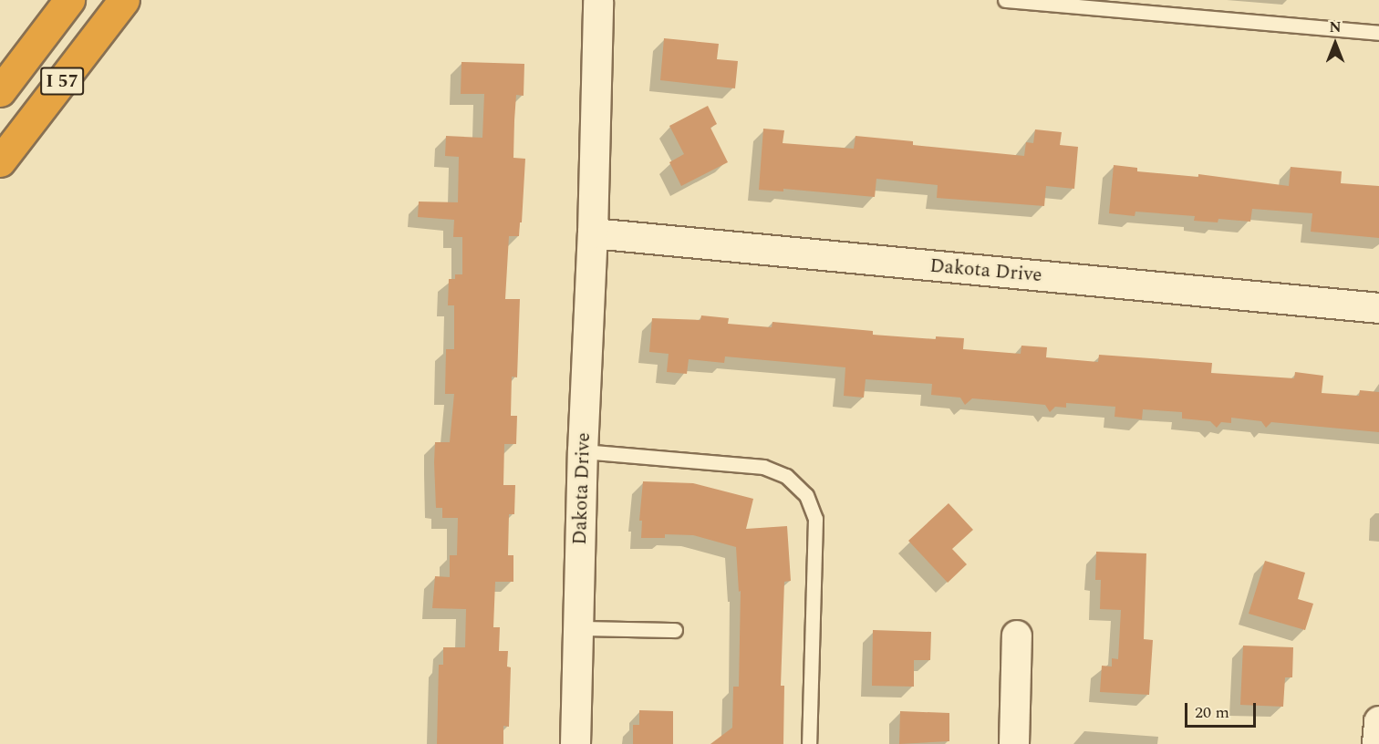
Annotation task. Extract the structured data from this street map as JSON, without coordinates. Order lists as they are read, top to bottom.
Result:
{
  "streets": {
    "highway": ["I 57"],
    "street": ["Dakota Drive"]
  },
  "scale_bar": "20 m",
  "north": "top"
}
